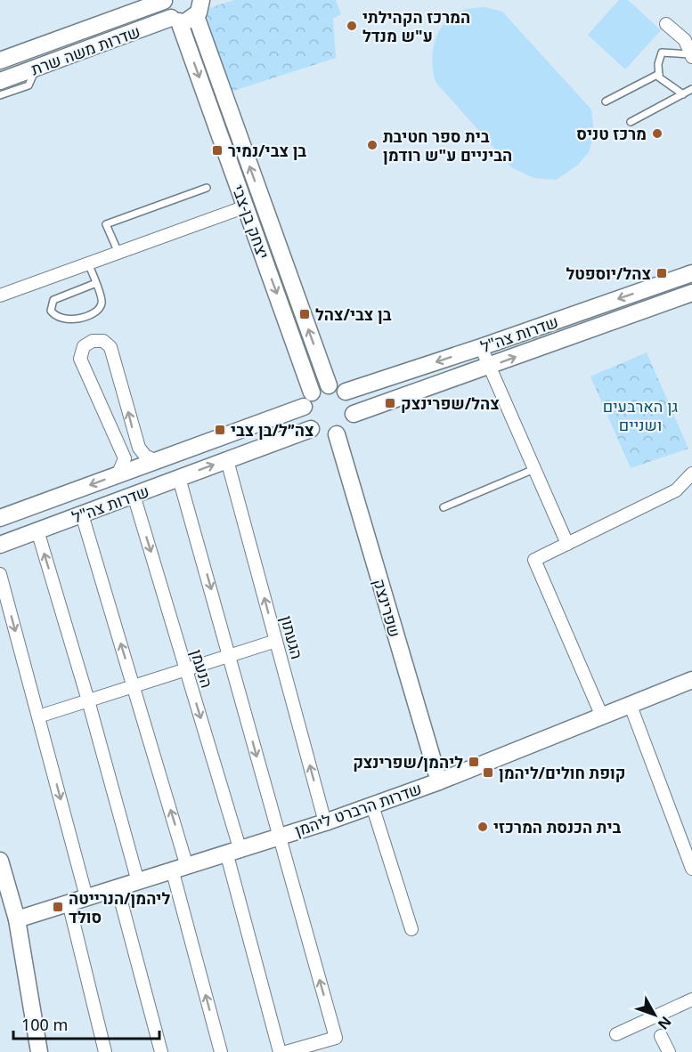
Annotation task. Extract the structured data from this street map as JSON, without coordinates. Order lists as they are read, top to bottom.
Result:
{
  "streets": {
    "street": [
      "שדרות משה שרת",
      "יצחק בן-צבי",
      "שדרות צה\"ל",
      "שפרינצק",
      "הגעתון",
      "הנעמן",
      "שדרות הרברט ליהמן"
    ]
  },
  "crossings": [
    ["שדרות משה שרת", "יצחק בן-צבי"],
    ["יצחק בן-צבי", "שדרות צה\"ל"],
    ["יצחק בן-צבי", "שפרינצק"],
    ["שדרות צה\"ל", "שפרינצק"],
    ["שדרות צה\"ל", "הגעתון"],
    ["שדרות צה\"ל", "הנעמן"],
    ["שפרינצק", "שדרות הרברט ליהמן"],
    ["הגעתון", "שדרות הרברט ליהמן"],
    ["הנעמן", "שדרות הרברט ליהמן"]
  ],
  "parks": ["גן הארבעים ושניים"],
  "places": {
    "other": [
      "המרכז הקהילתי ע\"ש מנדל",
      "מרכז טניס",
      "בית ספר חטיבת הביניים ע\"ש רודמן",
      "בית הכנסת המרכזי"
    ],
    "transit": [
      "בן צבי/נמיר",
      "צהל/יוספטל",
      "בן צבי/צהל",
      "צהל/שפרינצק",
      "צה״ל/בן צבי",
      "ליהמן/שפרינצק",
      "קופת חולים/ליהמן",
      "ליהמן/הנרייטה סולד"
    ]
  },
  "scale_bar": "100 m",
  "north": "bottom right"
}
